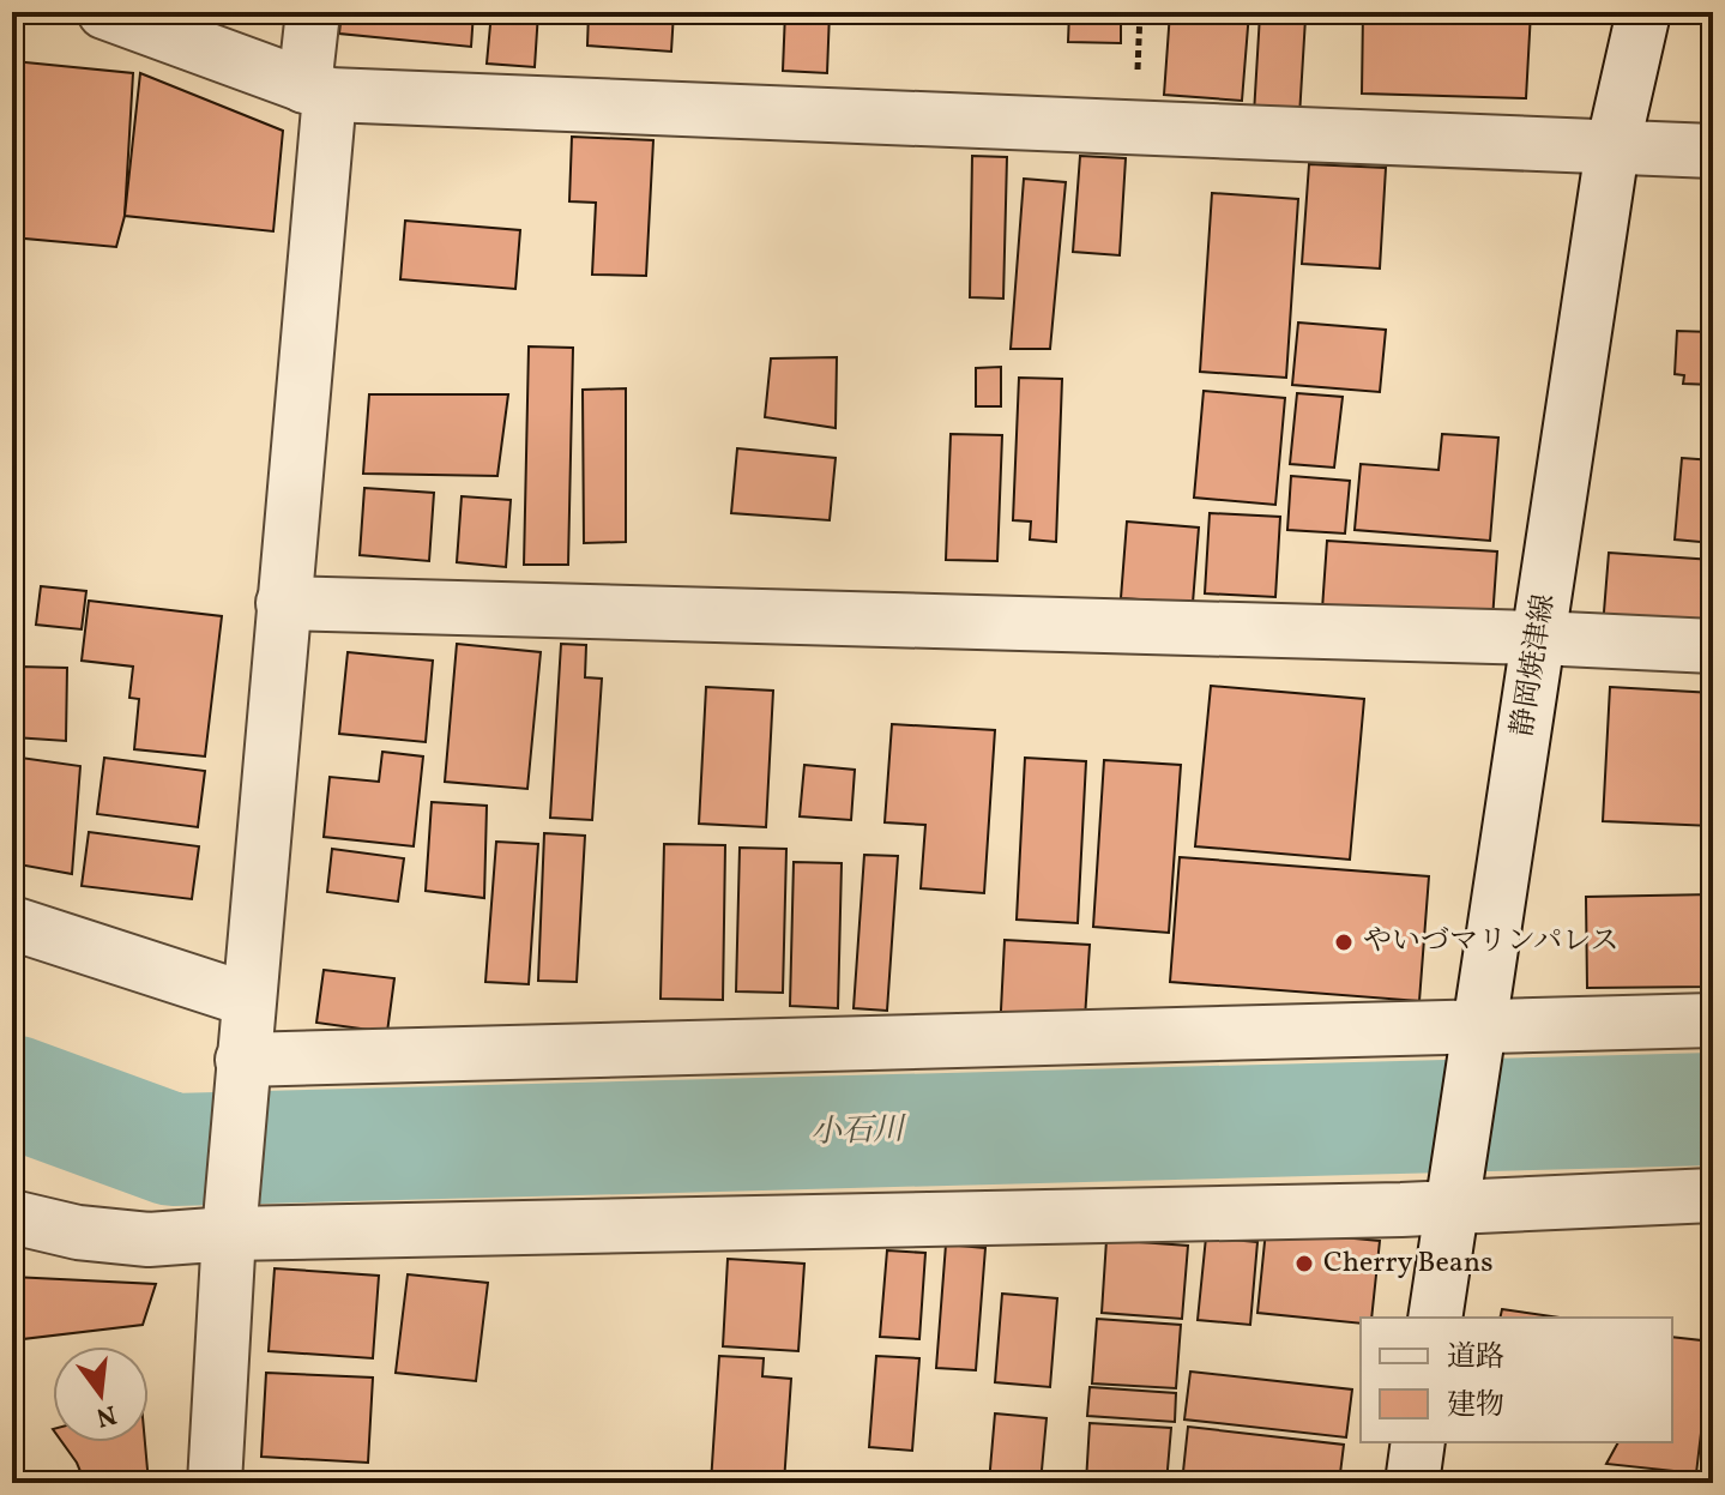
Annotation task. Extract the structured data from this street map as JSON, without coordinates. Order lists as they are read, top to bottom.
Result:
{
  "streets": {
    "street": ["静岡焼津線"]
  },
  "water": ["小石川"],
  "places": ["やいづマリンパレス", "Cherry Beans"],
  "legend": ["道路", "建物"],
  "north": "bottom"
}
